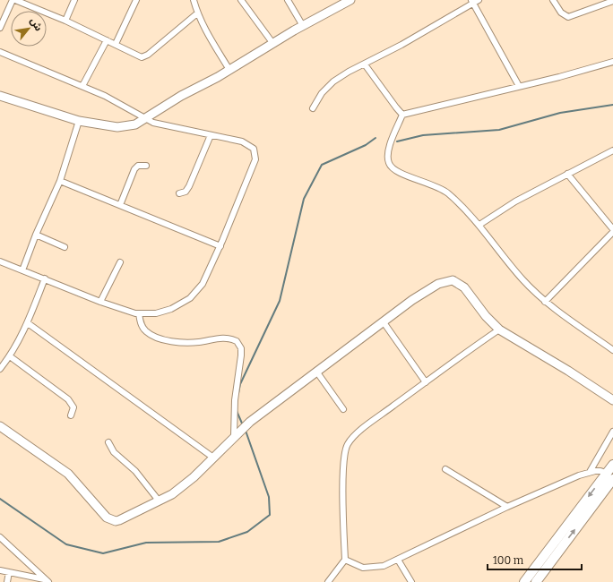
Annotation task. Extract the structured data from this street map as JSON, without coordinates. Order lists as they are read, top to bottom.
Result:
{
  "scale_bar": "100 m",
  "north": "top right"
}
